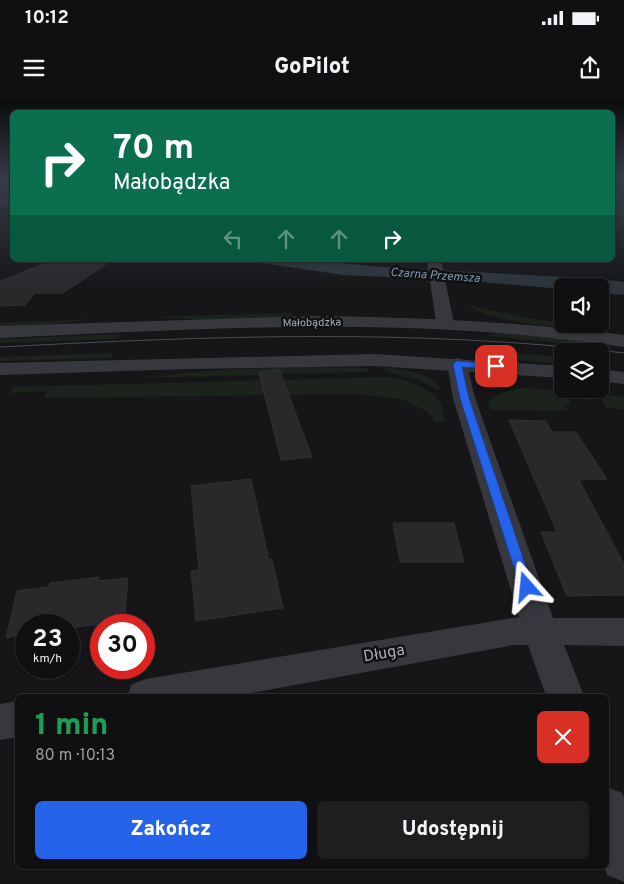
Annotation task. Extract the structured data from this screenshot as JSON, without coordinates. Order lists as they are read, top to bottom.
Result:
{
  "streets": {
    "street": ["Małobądzka", "Długa"]
  },
  "water": ["Czarna Przemsza"],
  "page": {
    "status": "10:12",
    "header": "GoPilot",
    "turn": ["70 m", "Małobądzka"],
    "speed": "23 km/h",
    "limit": "30",
    "heading": ["1 min", "80 m · 10:13"],
    "buttons": ["Zakończ", "Udostępnij"]
  }
}
